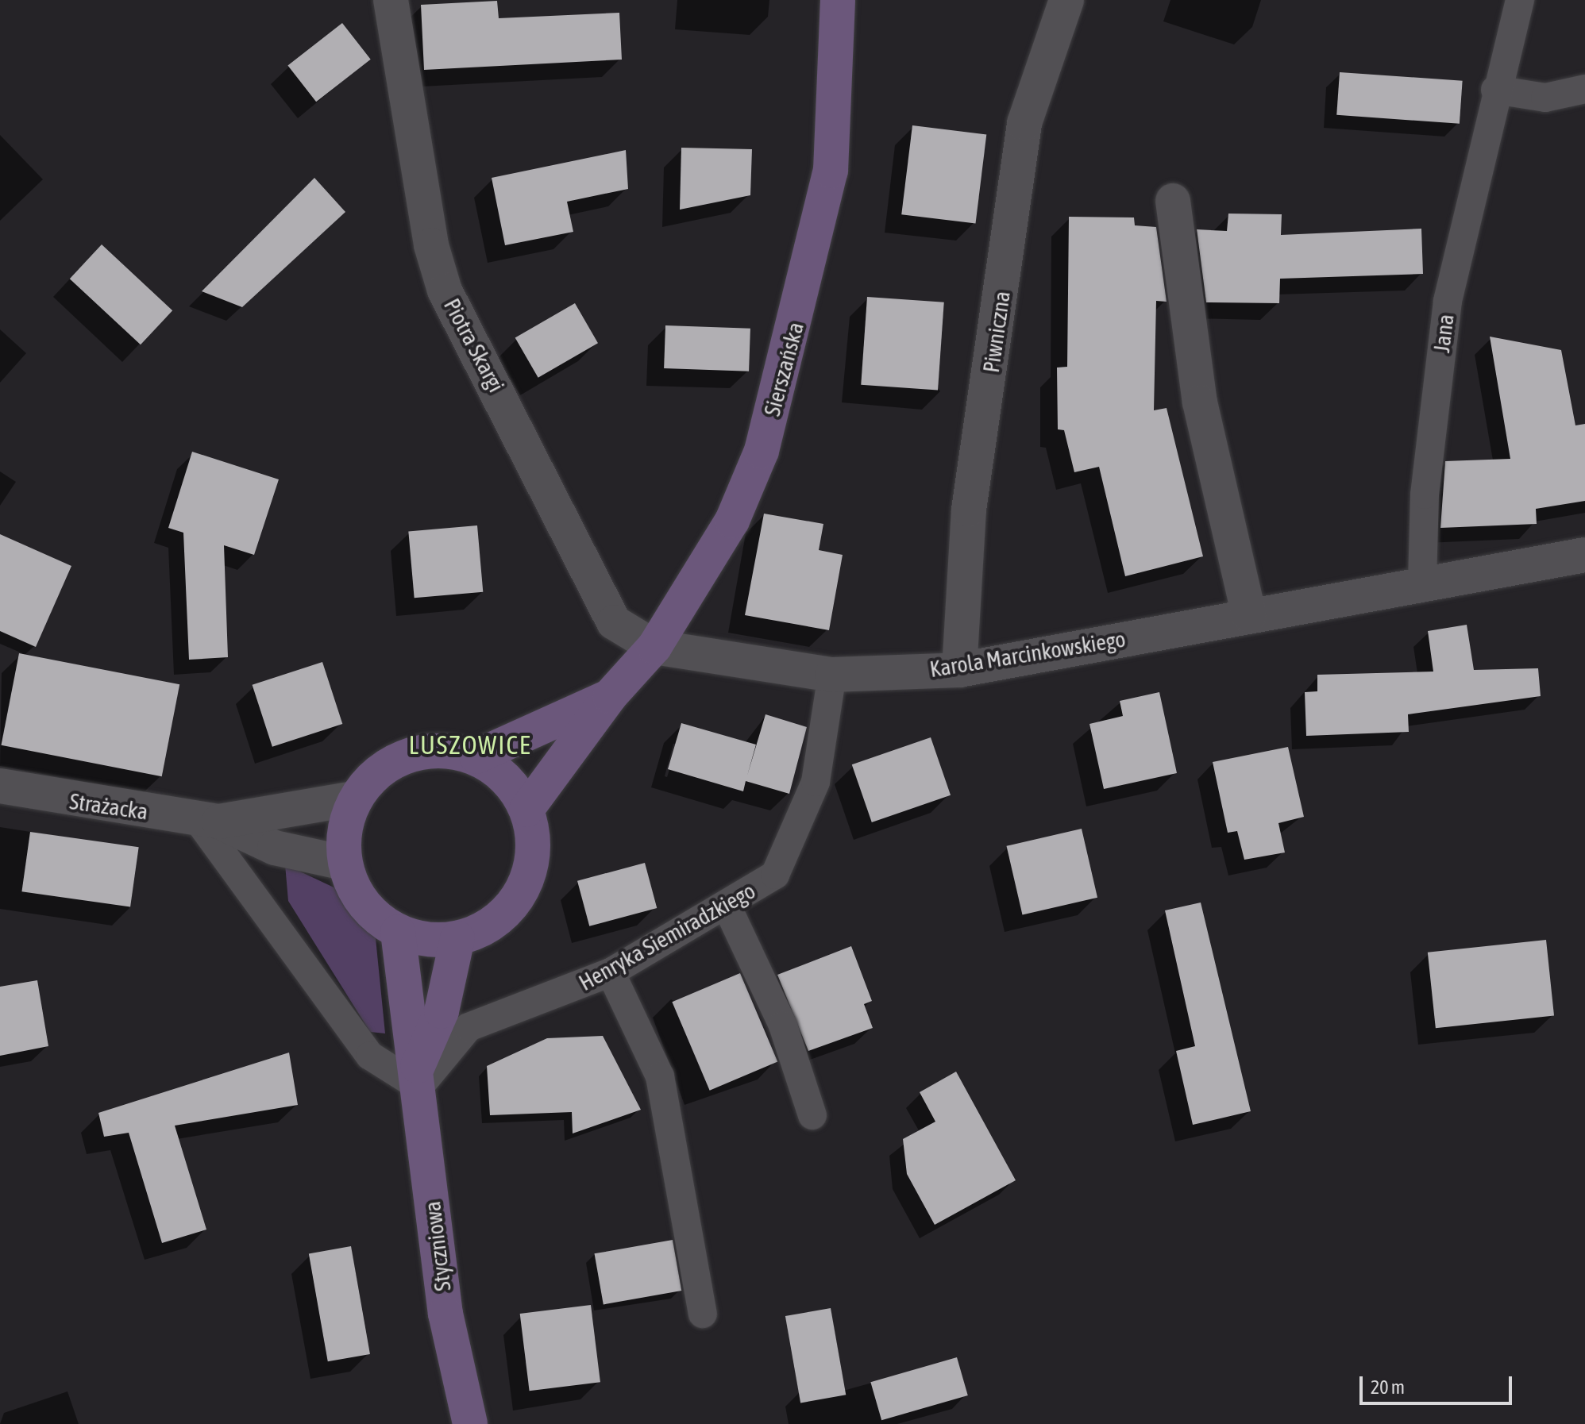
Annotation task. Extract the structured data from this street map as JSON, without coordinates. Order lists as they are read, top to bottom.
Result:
{
  "streets": {
    "street": [
      "Piwniczna",
      "Piotra Skargi",
      "Sierszańska",
      "Karola Marcinkowskiego",
      "Strażacka",
      "Styczniowa"
    ],
    "lane": ["Jana", "Henryka Siemiradzkiego"]
  },
  "crossings": [
    ["Piwniczna", "Karola Marcinkowskiego"],
    ["Jana", "Karola Marcinkowskiego"],
    ["Piotra Skargi", "Sierszańska"],
    ["Piotra Skargi", "Karola Marcinkowskiego"],
    ["Sierszańska", "Karola Marcinkowskiego"],
    ["Sierszańska", "Strażacka"],
    ["Sierszańska", "Styczniowa"],
    ["Karola Marcinkowskiego", "Henryka Siemiradzkiego"],
    ["Strażacka", "Styczniowa"],
    ["Henryka Siemiradzkiego", "Styczniowa"]
  ],
  "districts": ["LUSZOWICE"],
  "scale_bar": "20 m"
}
